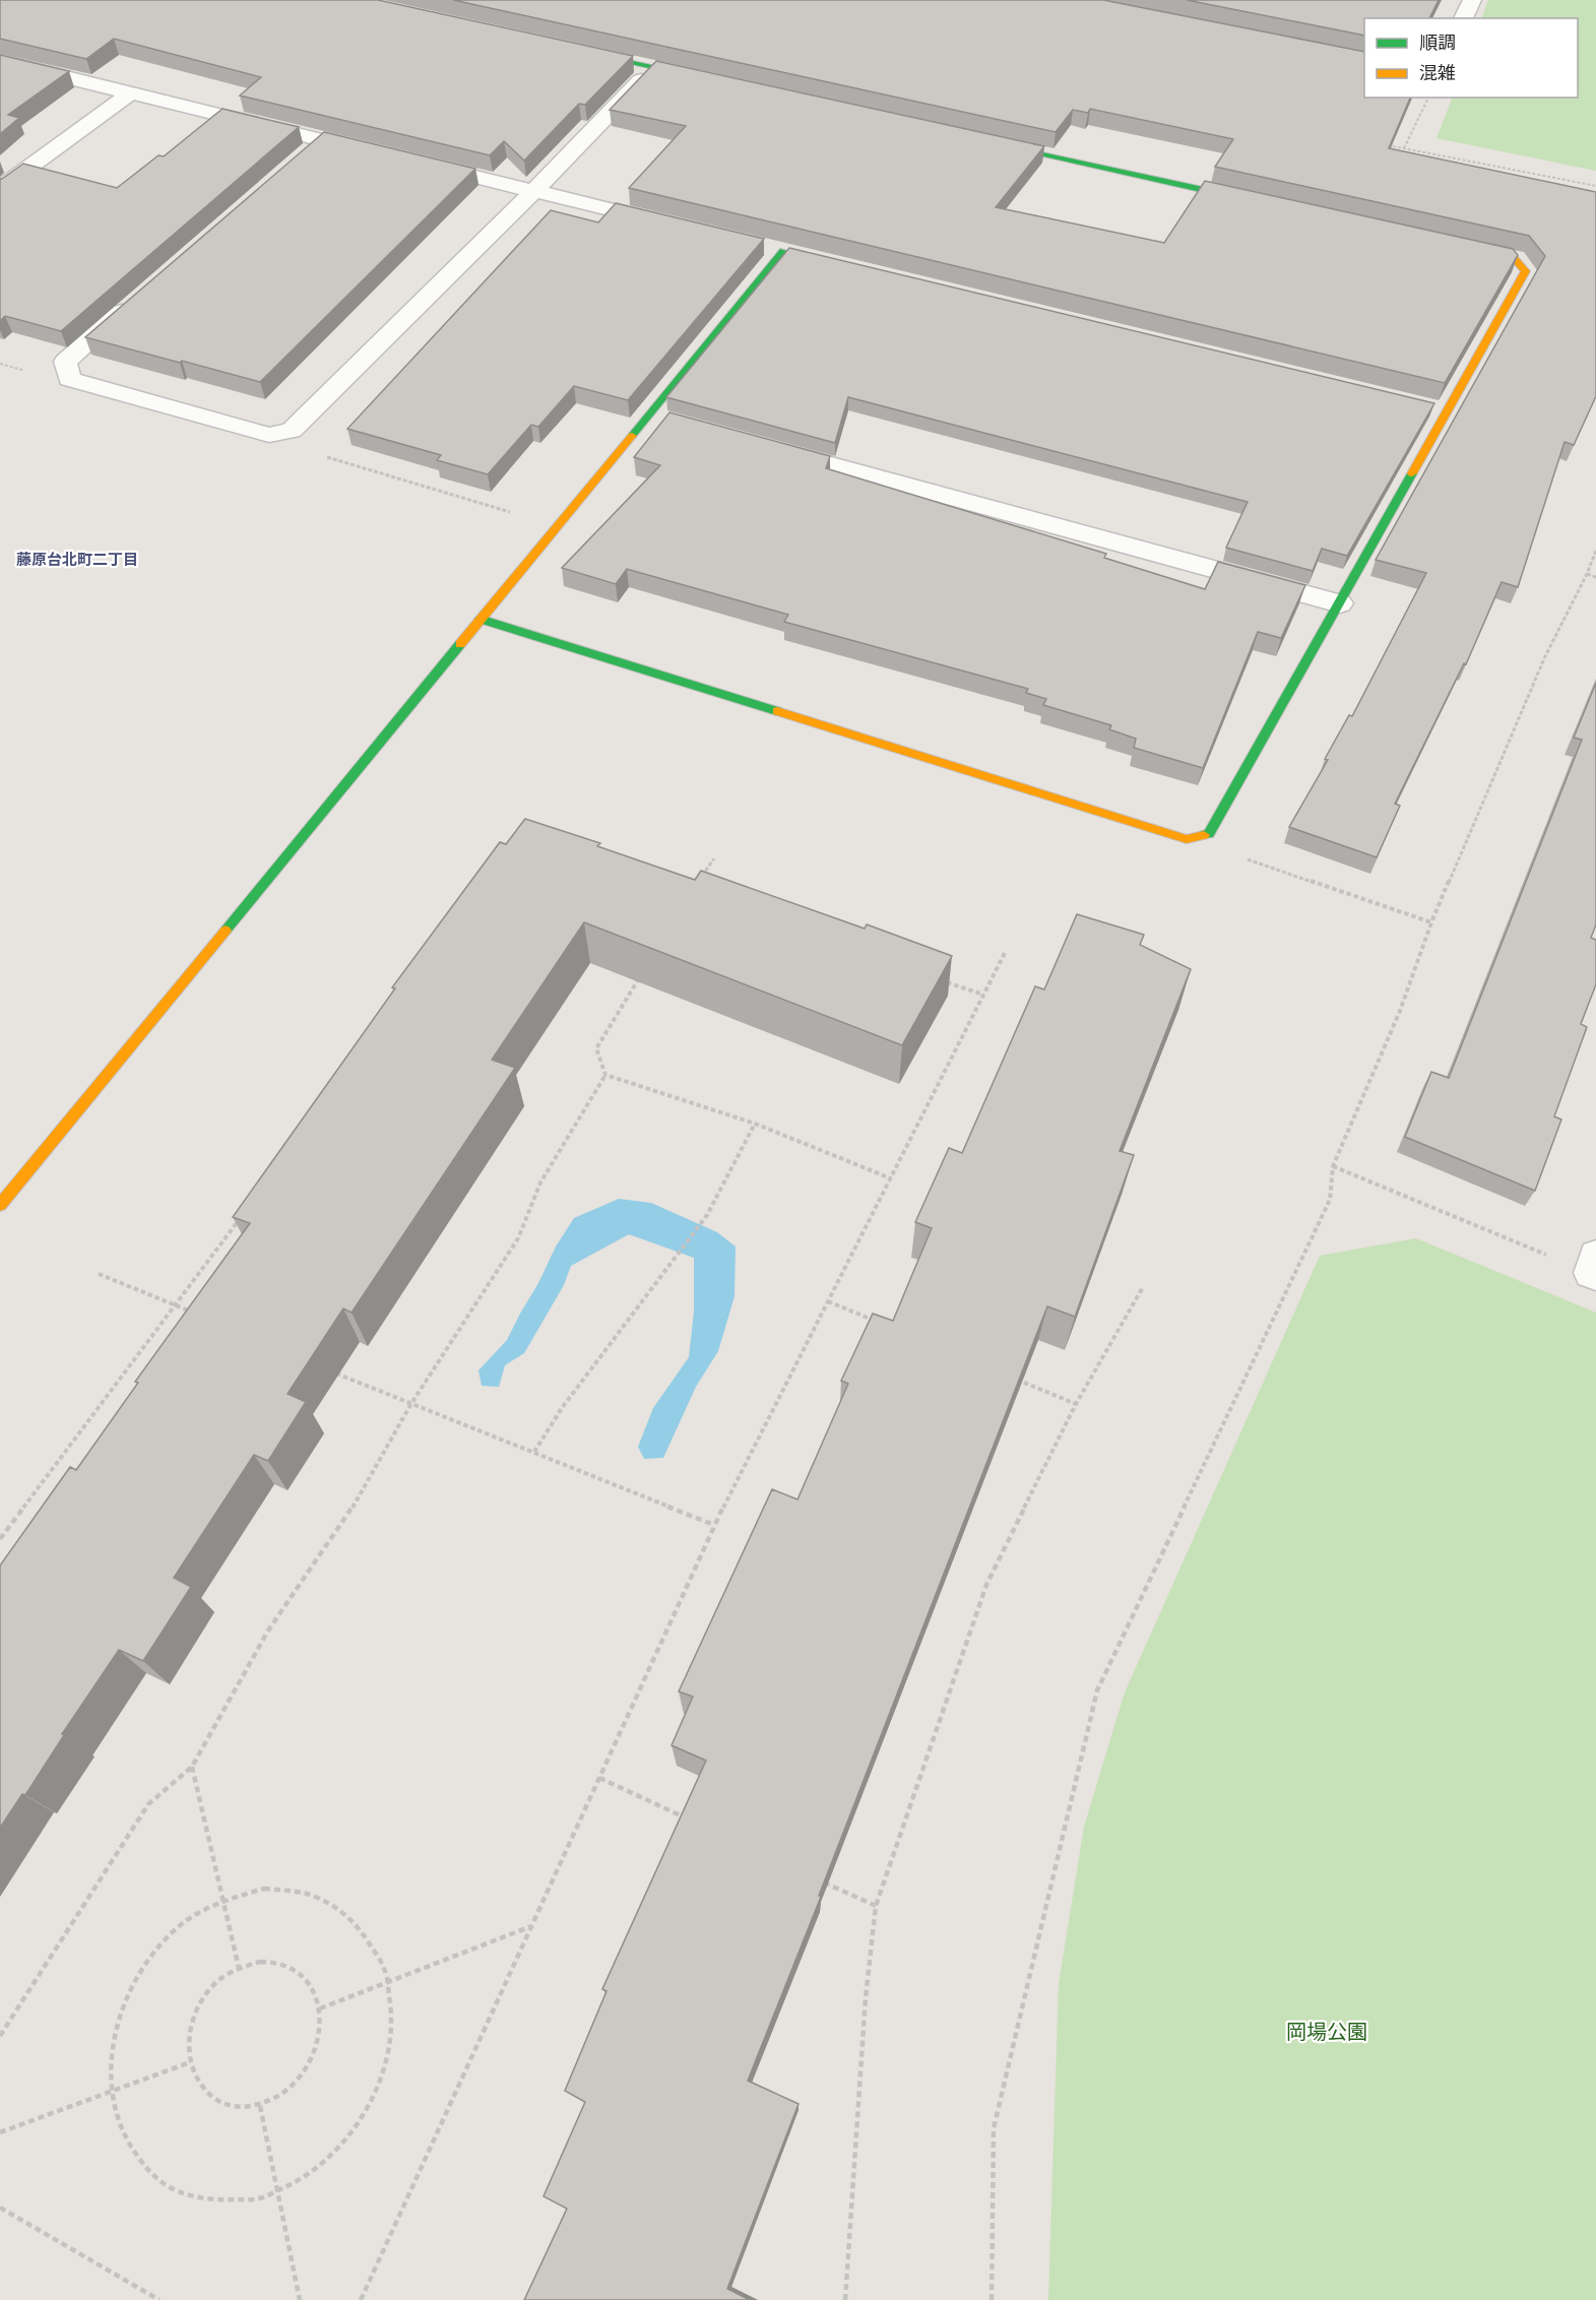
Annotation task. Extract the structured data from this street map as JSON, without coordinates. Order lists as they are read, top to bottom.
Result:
{
  "districts": ["藤原台北町二丁目"],
  "parks": ["岡場公園"],
  "legend": ["順調", "混雑"]
}
